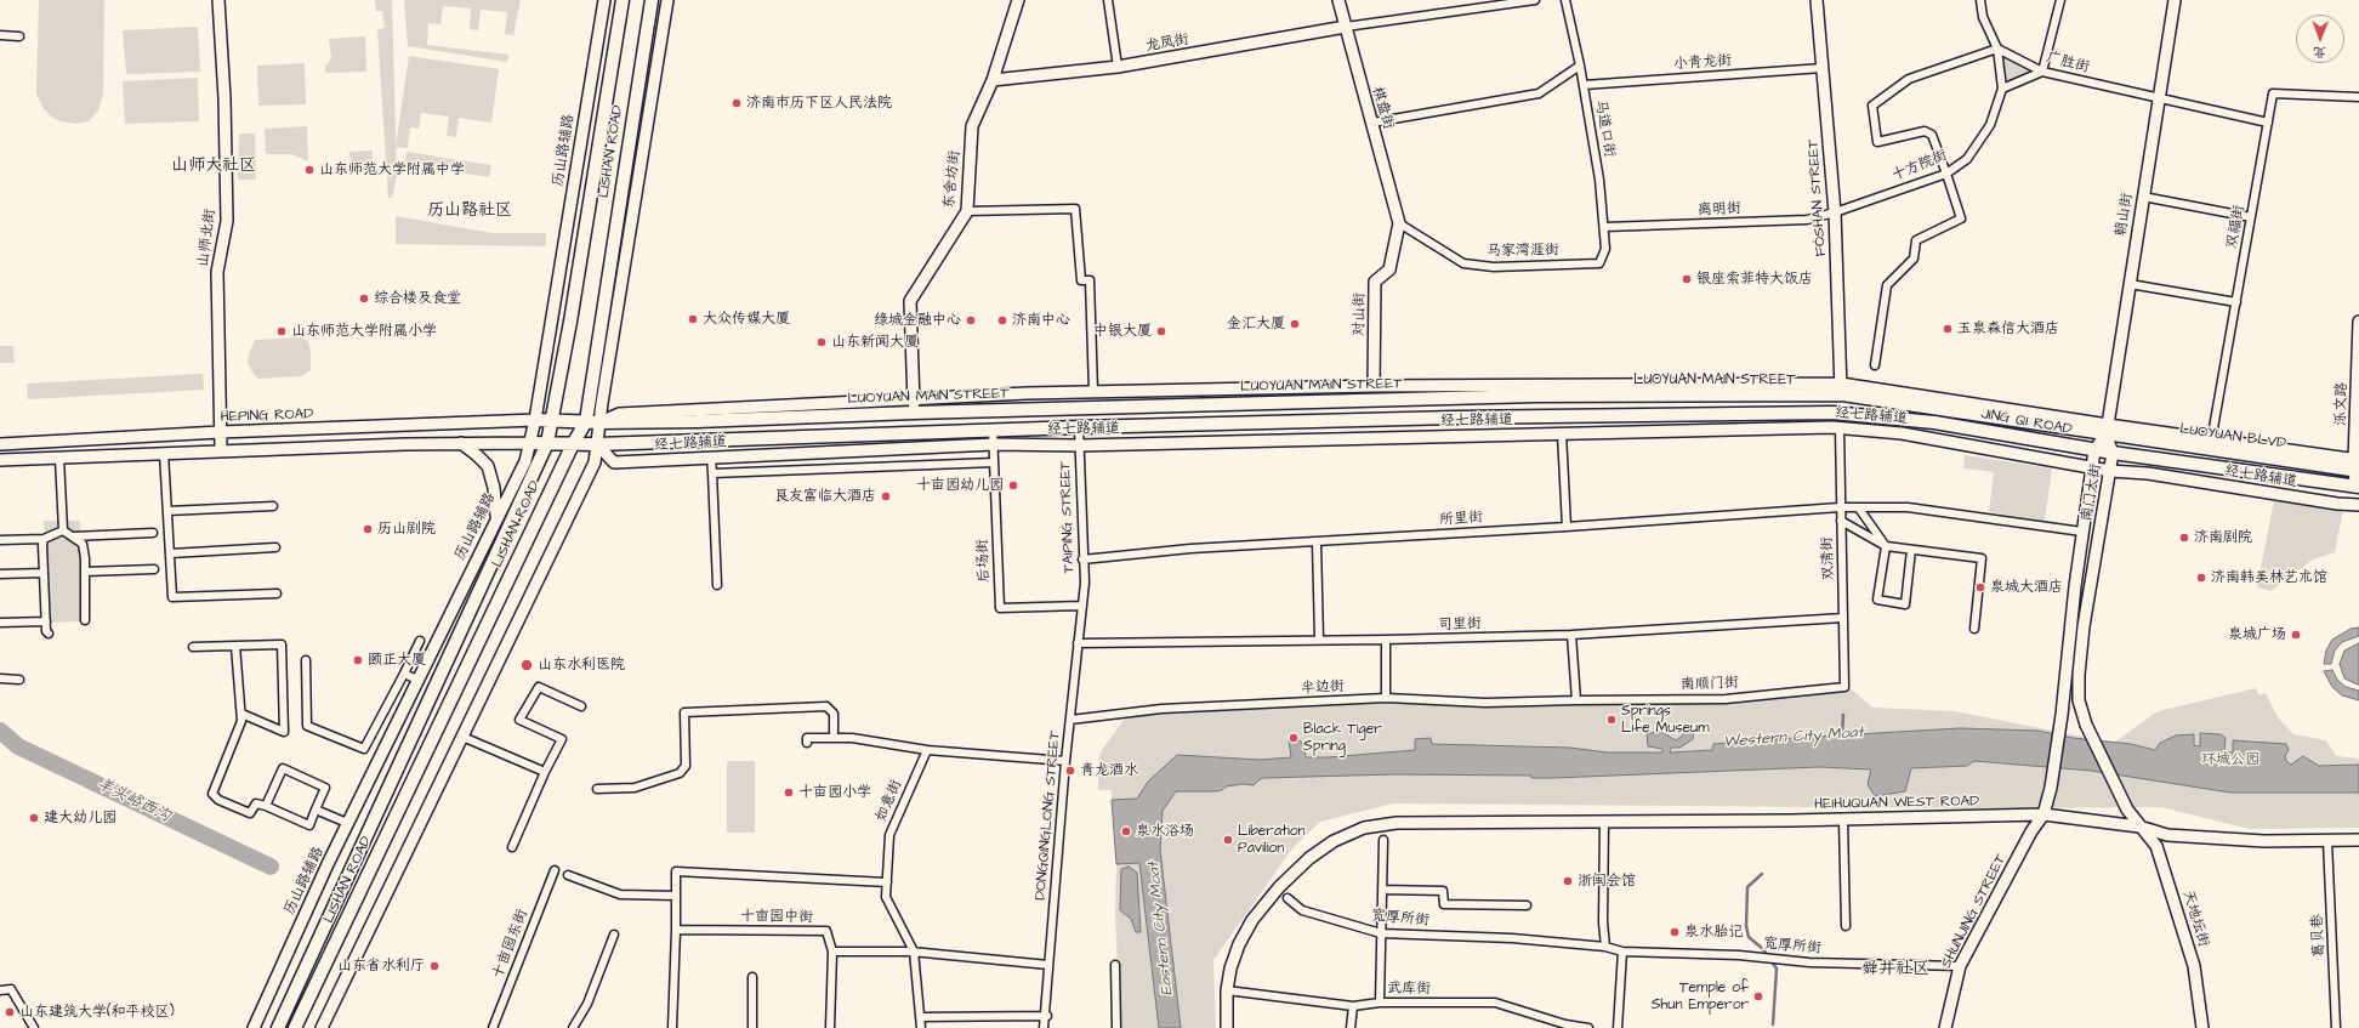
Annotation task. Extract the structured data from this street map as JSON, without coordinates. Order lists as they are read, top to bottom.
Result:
{
  "streets": {
    "main road": ["LISHAN ROAD", "LUOYUAN MAIN STREET", "LUOYUAN BLVD"],
    "street": [
      "龙凤街",
      "小青龙街",
      "广胜街",
      "棋盘街",
      "马道口街",
      "历山路辅路",
      "十方院街",
      "东舍坊街",
      "FÓSHAN STREET",
      "离明街",
      "朝山街",
      "双福街",
      "山师北街",
      "马家湾涯街",
      "对山街",
      "泺文路",
      "HEPING ROAD",
      "经七路辅道",
      "南门大街",
      "TAIPING STREET",
      "所里街",
      "双清街",
      "后场街",
      "司里街",
      "南顺门街",
      "半边街",
      "如意街",
      "HEIHUQUAN WEST ROAD",
      "DONGQINGLONG STREET",
      "SHUNJING STREET",
      "十亩园中街",
      "宽厚所街",
      "天地坛街",
      "葛贝巷",
      "十亩园东街",
      "武库街"
    ]
  },
  "crossings": [
    ["龙凤街", "棋盘街"],
    ["龙凤街", "东舍坊街"],
    ["小青龙街", "马道口街"],
    ["小青龙街", "FÓSHAN STREET"],
    ["广胜街", "十方院街"],
    ["广胜街", "朝山街"],
    ["广胜街", "双福街"],
    ["棋盘街", "马家湾涯街"],
    ["棋盘街", "对山街"],
    ["马道口街", "离明街"],
    ["马道口街", "马家湾涯街"],
    ["历山路辅路", "LUOYUAN MAIN STREET"],
    ["历山路辅路", "HEPING ROAD"],
    ["LISHAN ROAD", "LUOYUAN MAIN STREET"],
    ["十方院街", "FÓSHAN STREET"],
    ["十方院街", "离明街"],
    ["东舍坊街", "LUOYUAN MAIN STREET"],
    ["东舍坊街", "经七路辅道"],
    ["FÓSHAN STREET", "离明街"],
    ["FÓSHAN STREET", "LUOYUAN MAIN STREET"],
    ["FÓSHAN STREET", "经七路辅道"],
    ["朝山街", "LUOYUAN MAIN STREET"],
    ["朝山街", "LUOYUAN BLVD"],
    ["朝山街", "南门大街"],
    ["双福街", "LUOYUAN BLVD"],
    ["山师北街", "HEPING ROAD"],
    ["马家湾涯街", "对山街"],
    ["对山街", "经七路辅道"],
    ["LUOYUAN MAIN STREET", "HEPING ROAD"],
    ["LUOYUAN MAIN STREET", "经七路辅道"],
    ["LUOYUAN MAIN STREET", "LUOYUAN BLVD"],
    ["LUOYUAN MAIN STREET", "南门大街"],
    ["泺文路", "LUOYUAN BLVD"],
    ["经七路辅道", "南门大街"],
    ["经七路辅道", "TAIPING STREET"],
    ["经七路辅道", "双清街"],
    ["经七路辅道", "后场街"],
    ["LUOYUAN BLVD", "南门大街"],
    ["南门大街", "所里街"],
    ["南门大街", "HEIHUQUAN WEST ROAD"],
    ["南门大街", "SHUNJING STREET"],
    ["南门大街", "天地坛街"],
    ["TAIPING STREET", "所里街"],
    ["TAIPING STREET", "后场街"],
    ["TAIPING STREET", "DONGQINGLONG STREET"],
    ["所里街", "双清街"],
    ["双清街", "司里街"],
    ["双清街", "南顺门街"],
    ["后场街", "DONGQINGLONG STREET"],
    ["司里街", "DONGQINGLONG STREET"],
    ["南顺门街", "半边街"],
    ["半边街", "DONGQINGLONG STREET"],
    ["HEIHUQUAN WEST ROAD", "SHUNJING STREET"],
    ["HEIHUQUAN WEST ROAD", "天地坛街"],
    ["HEIHUQUAN WEST ROAD", "葛贝巷"],
    ["HEIHUQUAN WEST ROAD", "武库街"],
    ["SHUNJING STREET", "宽厚所街"]
  ],
  "districts": ["山师大社区", "历山路社区", "舜井社区"],
  "water": ["Western City Moat", "羊头峪西沟", "Eastern City Moat"],
  "parks": ["环城公园"],
  "places": [
    "济南市历下区人民法院",
    "山东师范大学附属中学",
    "银座索菲特大饭店",
    "综合楼及食堂",
    "大众传媒大厦",
    "绿城金融中心",
    "济南中心",
    "金汇大厦",
    "玉泉森信大酒店",
    "山东师范大学附属小学",
    "中银大厦",
    "山东新闻大厦",
    "十亩园幼儿园",
    "良友富临大酒店",
    "历山剧院",
    "济南剧院",
    "济南韩美林艺术馆",
    "泉城大酒店",
    "泉城广场",
    "颐正大厦",
    "山东水利医院",
    "Springs Life Museum",
    "Black Tiger Spring",
    "青龙酒水",
    "十亩园小学",
    "建大幼儿园",
    "泉水浴场",
    "Liberation Pavilion",
    "浙闽会馆",
    "泉水胎记",
    "山东省水利厅",
    "Temple of Shun Emperor",
    "山东建筑大学(和平校区)"
  ],
  "north": "bottom"
}
